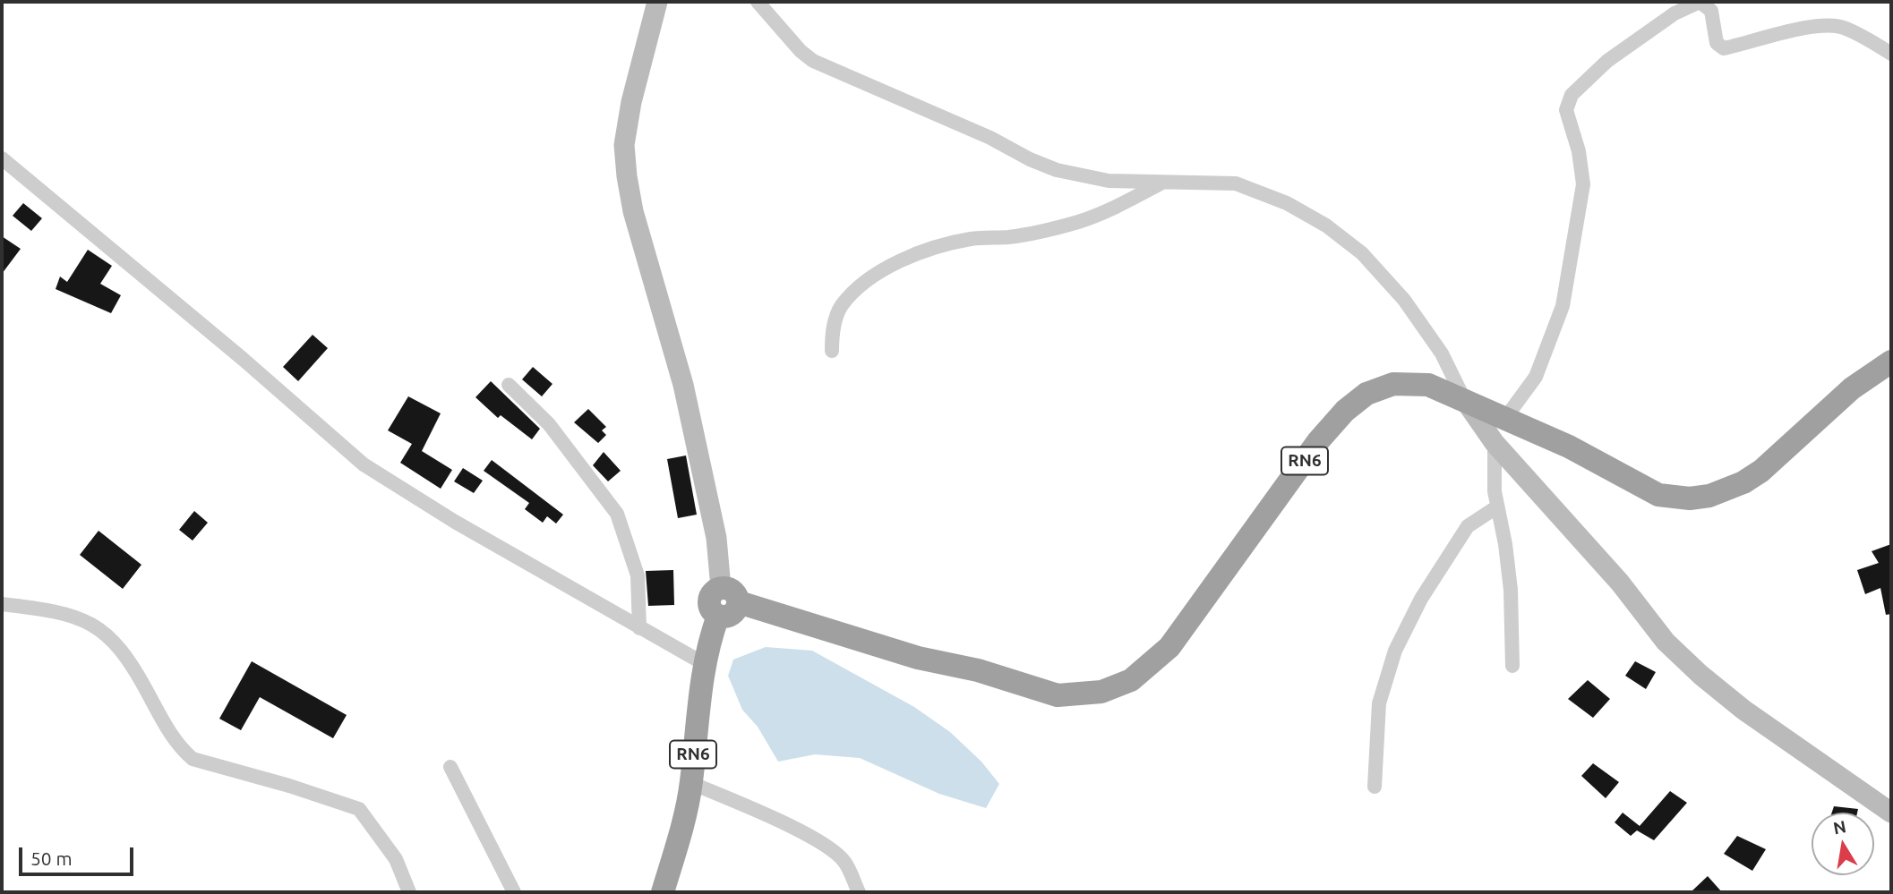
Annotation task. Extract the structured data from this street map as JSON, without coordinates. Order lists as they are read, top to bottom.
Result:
{
  "streets": {
    "highway": ["RN6"]
  },
  "scale_bar": "50 m",
  "north": "top"
}
